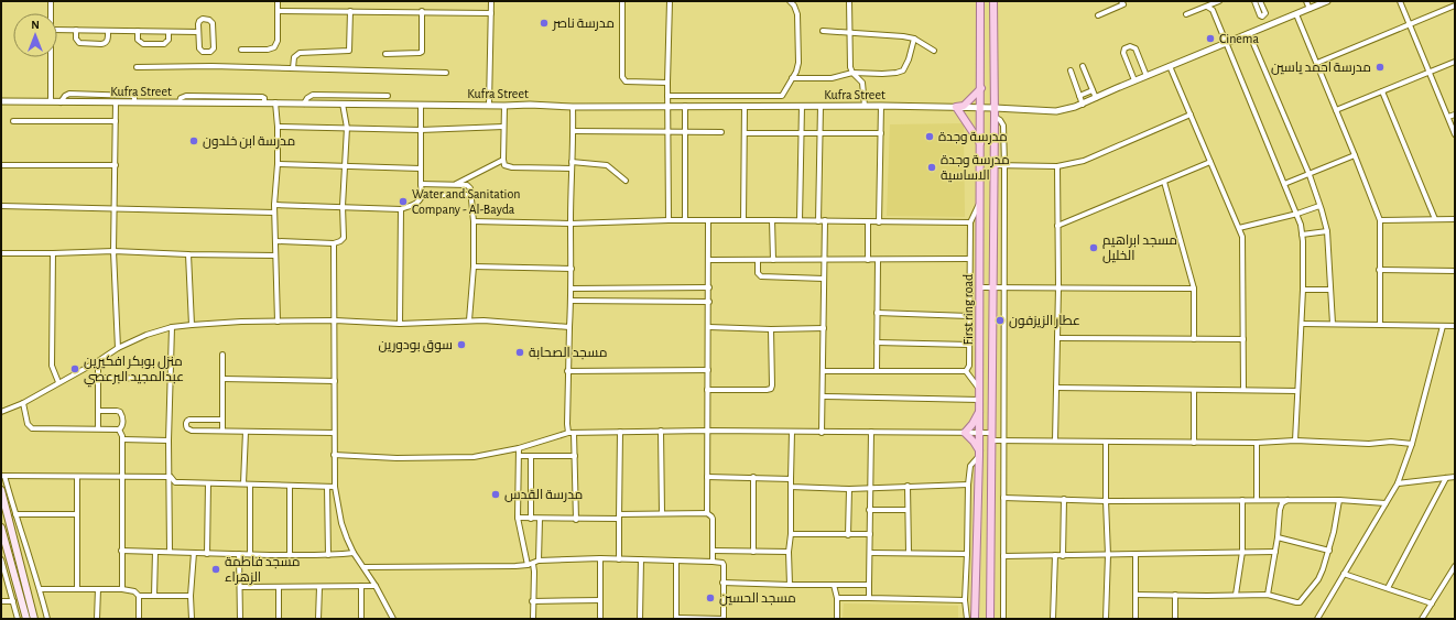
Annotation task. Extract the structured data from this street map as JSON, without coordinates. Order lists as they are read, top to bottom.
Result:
{
  "streets": {
    "main road": ["First ring road"],
    "street": ["Kufra Street"]
  },
  "crossings": [
    ["Kufra Street", "First ring road"]
  ],
  "places": [
    "مدرسة ناصر",
    "Cinema",
    "مدرسة احمد ياسين",
    "مدرسة وجدة",
    "مدرسة ابن خلدون",
    "مدرسة وجدة الاساسية",
    "Water and Sanitation Company - Al-Bayda",
    "مسجد ابراهيم الخليل",
    "عطار الزيزفون",
    "سوق بودورين",
    "مسجد الصحابة",
    "منزل بوبكر افكيرين عبدالمجيد البرعصي",
    "مدرسة القدس",
    "مسجد فاطمة الزهراء",
    "مسجد الحسين"
  ],
  "north": "top"
}
